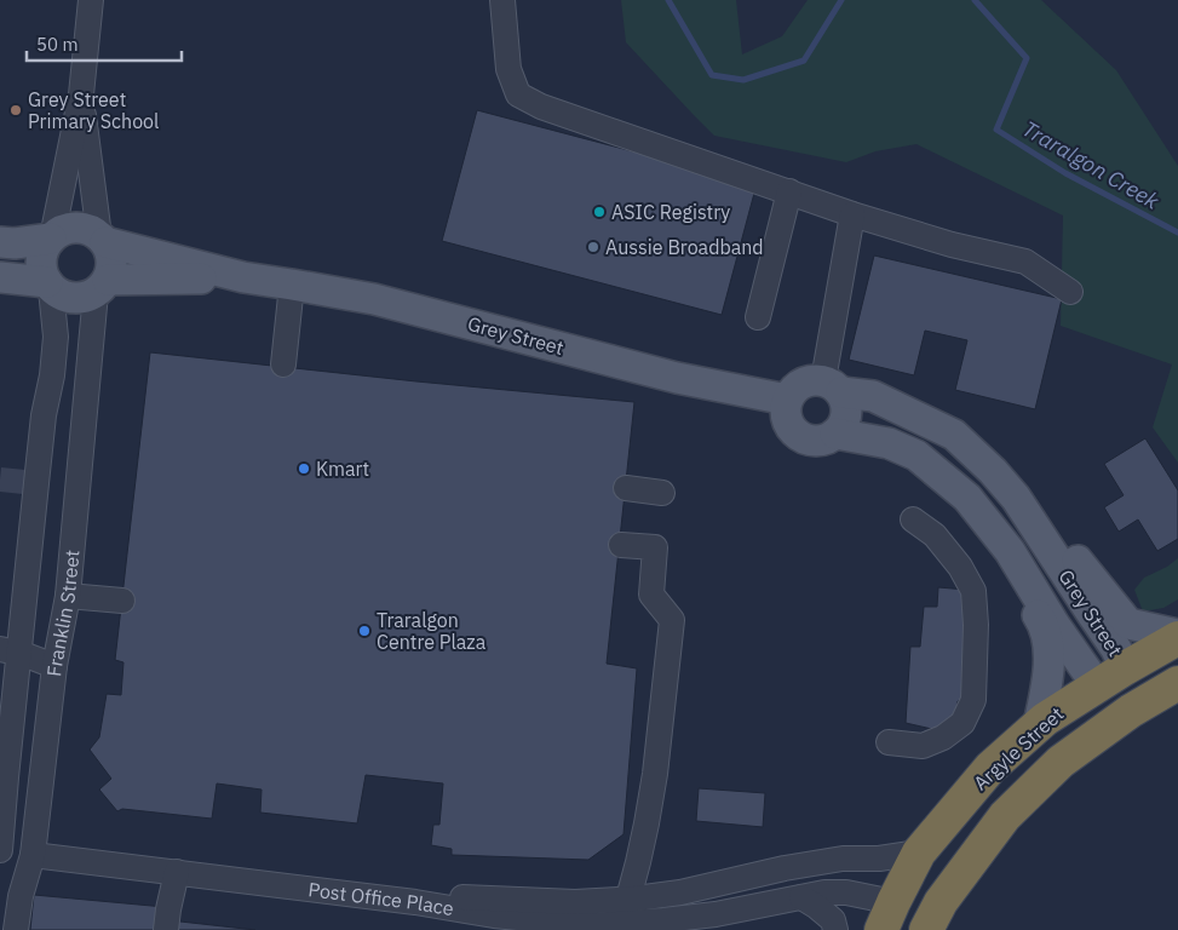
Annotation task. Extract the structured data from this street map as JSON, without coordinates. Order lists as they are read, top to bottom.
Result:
{
  "streets": {
    "highway": ["Grey Street", "Argyle Street"],
    "street": ["Franklin Street", "Post Office Place"]
  },
  "crossings": [
    ["Grey Street", "Franklin Street"],
    ["Grey Street", "Argyle Street"],
    ["Franklin Street", "Post Office Place"],
    ["Argyle Street", "Post Office Place"]
  ],
  "water": ["Traralgon Creek"],
  "places": [
    "Grey Street Primary School",
    "ASIC Registry",
    "Aussie Broadband",
    "Kmart",
    "Traralgon Centre Plaza"
  ],
  "scale_bar": "50 m"
}
